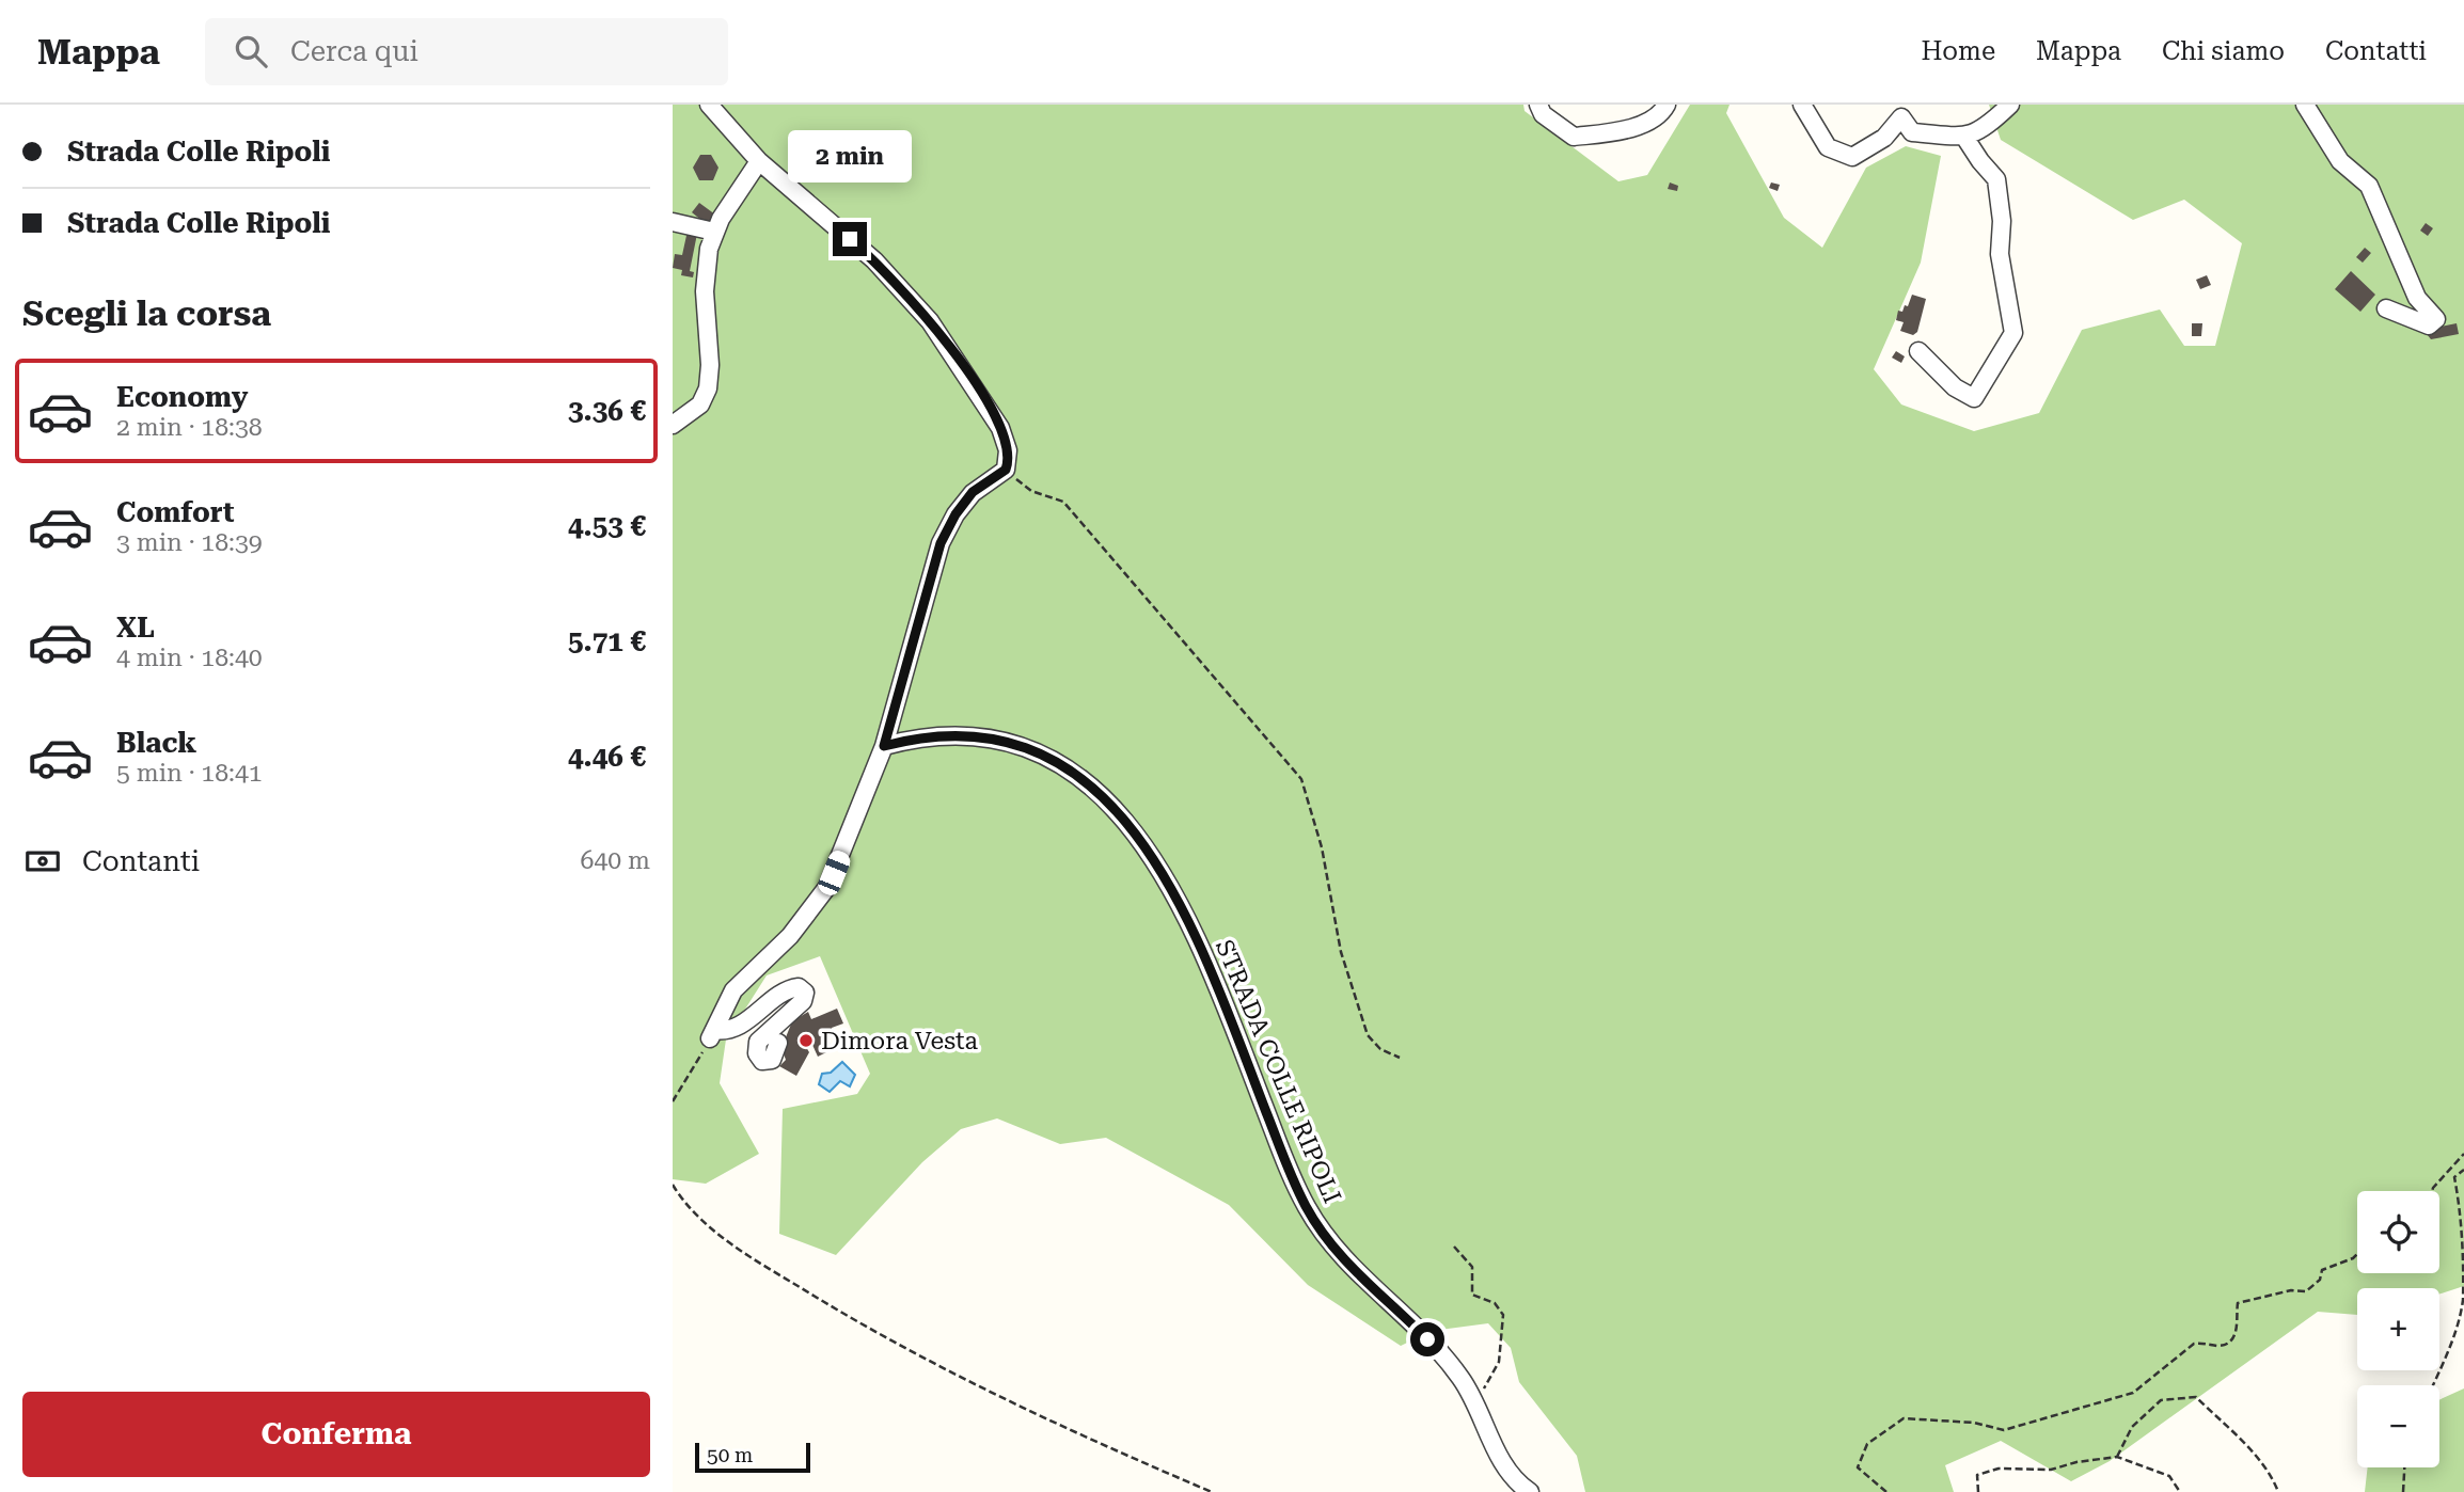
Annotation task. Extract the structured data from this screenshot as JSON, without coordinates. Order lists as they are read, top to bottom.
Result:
{
  "streets": {
    "street": ["STRADA COLLE RIPOLI"]
  },
  "places": ["Dimora Vesta"],
  "scale_bar": "50 m",
  "page": {
    "header": "Mappa",
    "search": "Cerca qui",
    "nav": [
      "Home",
      "Mappa",
      "Chi siamo",
      "Contatti"
    ],
    "banner": ["Strada Colle Ripoli", "Strada Colle Ripoli"],
    "bubble": "2 min",
    "heading": "Scegli la corsa",
    "list": [
      {
        "name": "Economy",
        "note": "2 min · 18:38",
        "value": "3.36 €"
      },
      {
        "name": "Comfort",
        "note": "3 min · 18:39",
        "value": "4.53 €"
      },
      {
        "name": "XL",
        "note": "4 min · 18:40",
        "value": "5.71 €"
      },
      {
        "name": "Black",
        "note": "5 min · 18:41",
        "value": "4.46 €"
      }
    ],
    "pay": ["Contanti", "640 m"],
    "map_buttons": ["+", "−"],
    "buttons": "Conferma",
    "scale": "50 m"
  }
}
